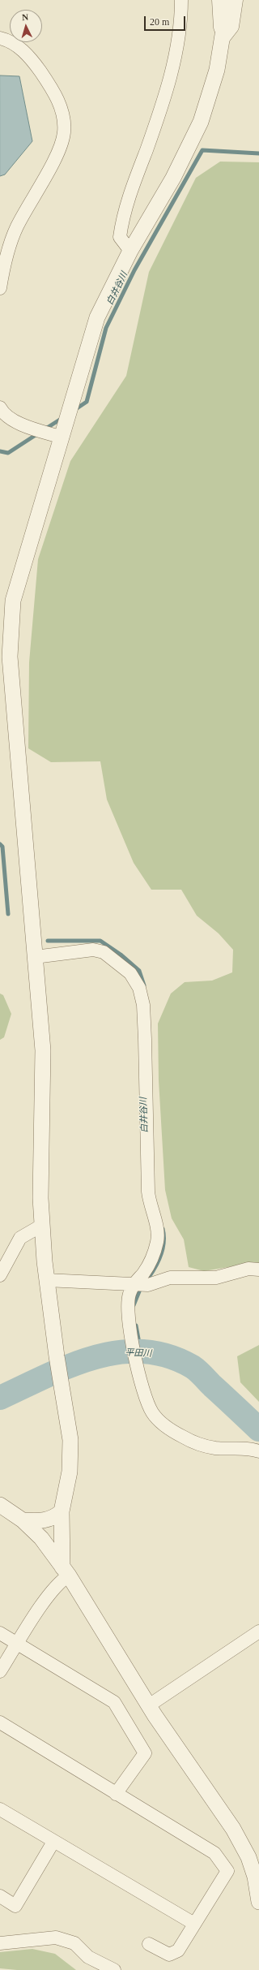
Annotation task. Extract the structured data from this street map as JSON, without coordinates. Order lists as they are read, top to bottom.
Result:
{
  "water": ["白井谷川", "平田川"],
  "scale_bar": "20 m",
  "north": "top"
}
